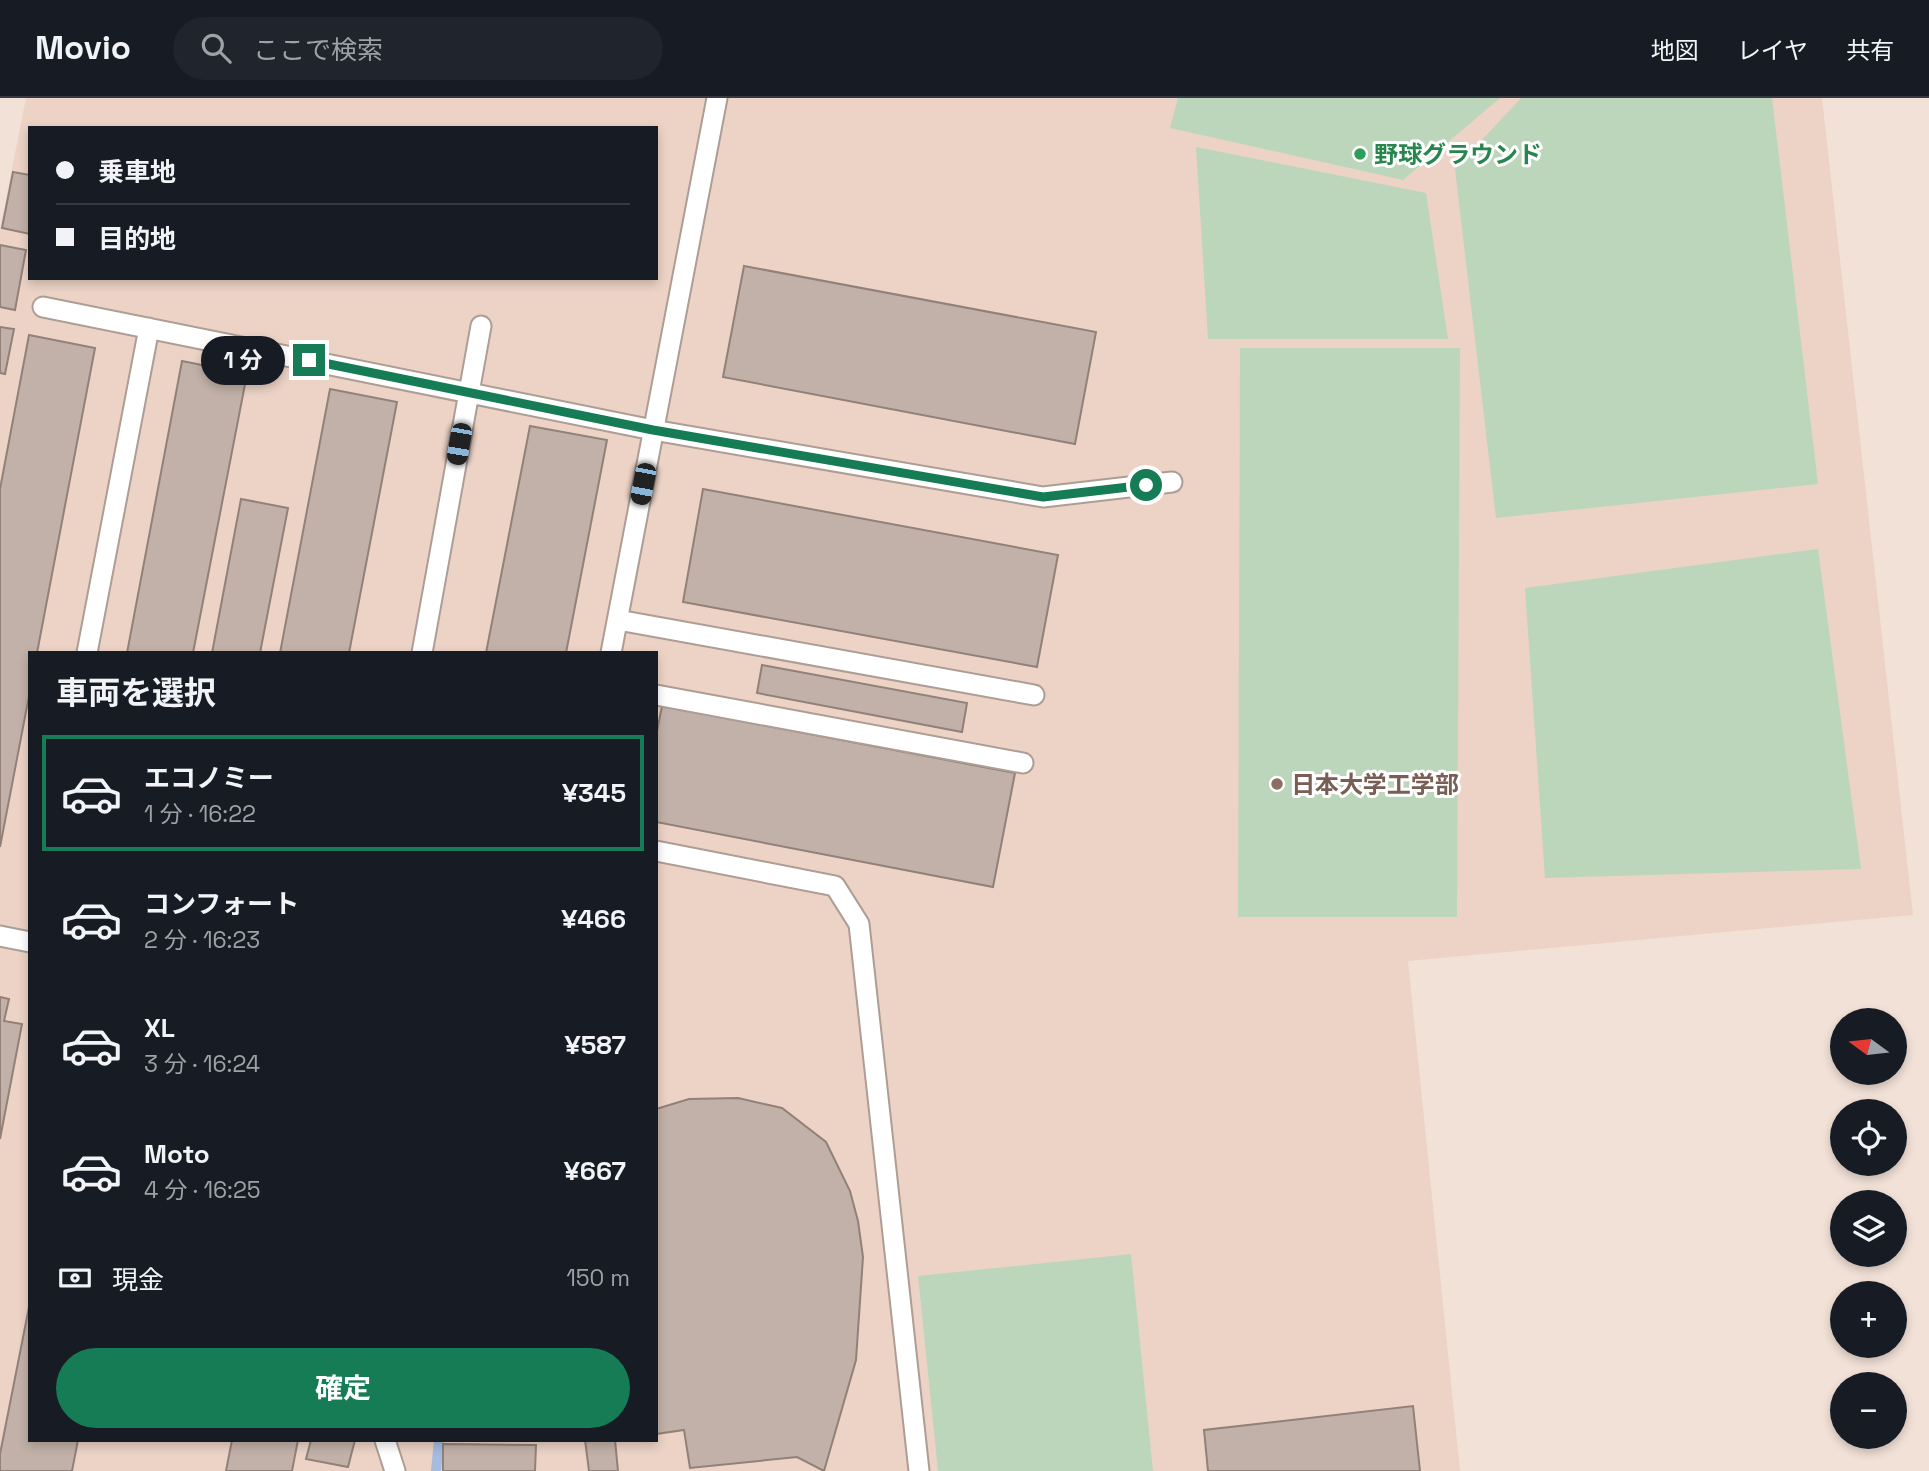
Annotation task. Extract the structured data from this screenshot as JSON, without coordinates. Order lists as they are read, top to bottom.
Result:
{
  "places": ["野球グラウンド", "日本大学工学部"],
  "north": "left",
  "page": {
    "header": "Movio",
    "search": "ここで検索",
    "nav": ["地図", "レイヤ", "共有"],
    "banner": ["乗車地", "目的地"],
    "bubble": "1 分",
    "heading": "車両を選択",
    "list": [
      {
        "name": "エコノミー",
        "note": "1 分 · 16:22",
        "value": "¥345"
      },
      {
        "name": "コンフォート",
        "note": "2 分 · 16:23",
        "value": "¥466"
      },
      {
        "name": "XL",
        "note": "3 分 · 16:24",
        "value": "¥587"
      },
      {
        "name": "Moto",
        "note": "4 分 · 16:25",
        "value": "¥667"
      }
    ],
    "map_buttons": ["+", "−"],
    "pay": ["現金", "150 m"],
    "buttons": "確定"
  }
}
